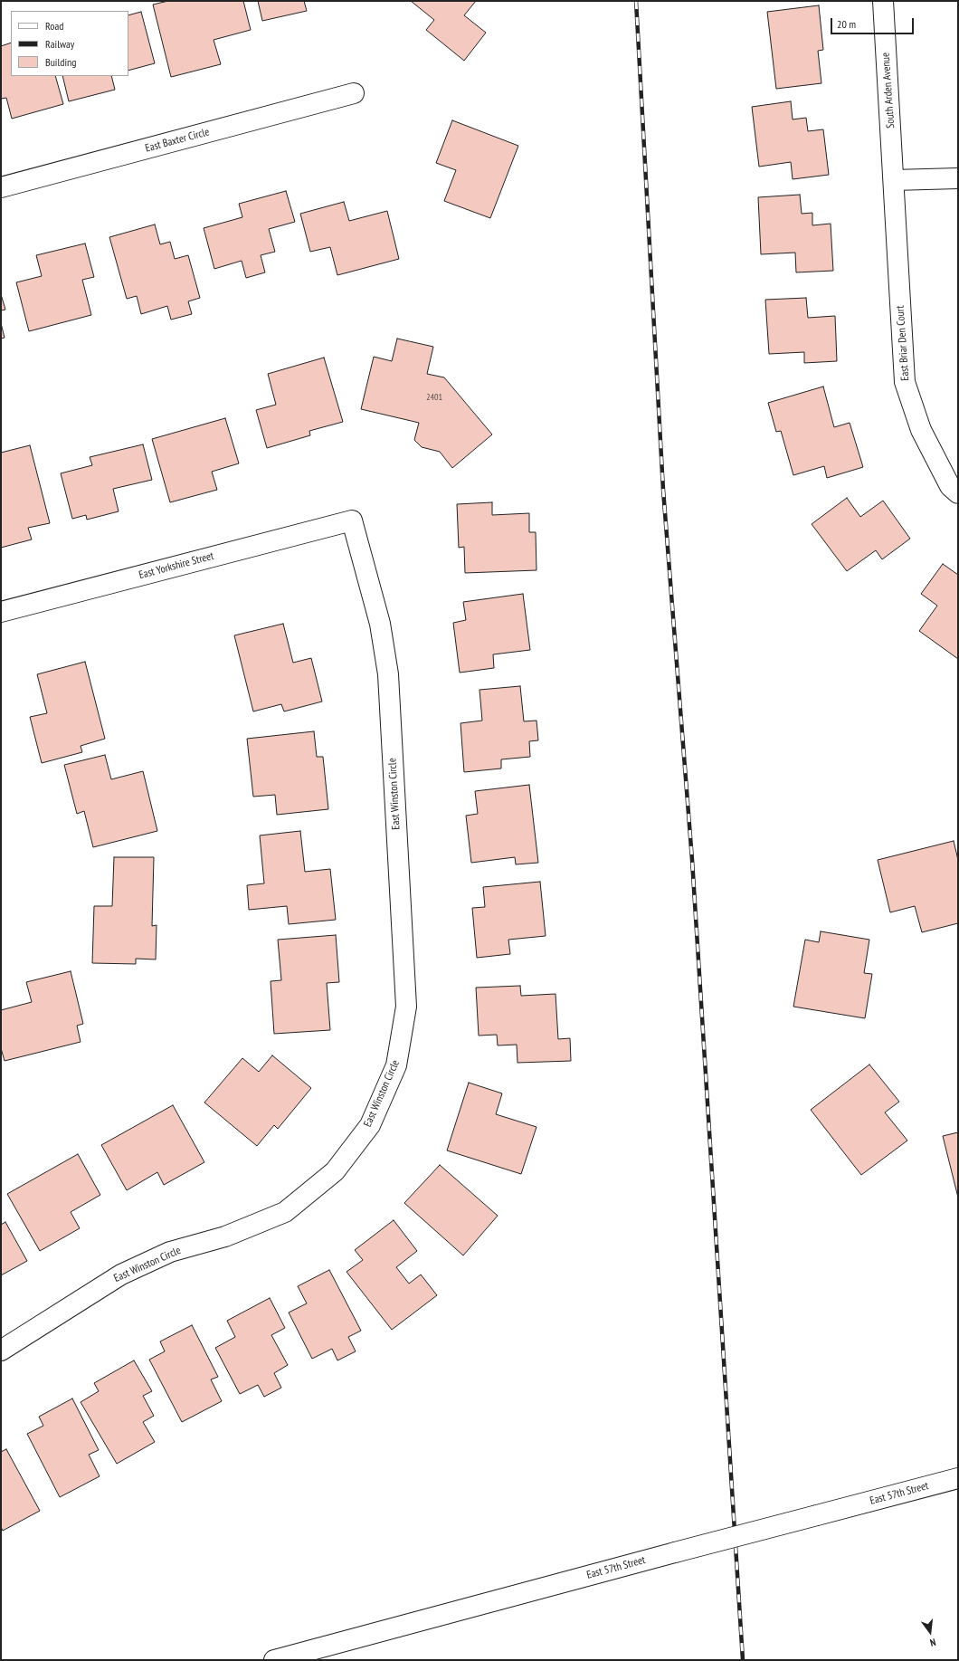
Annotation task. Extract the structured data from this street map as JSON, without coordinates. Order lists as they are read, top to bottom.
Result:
{
  "streets": {
    "street": [
      "South Arden Avenue",
      "East Baxter Circle",
      "East Briar Den Court",
      "East Yorkshire Street",
      "East Winston Circle",
      "East 57th Street"
    ]
  },
  "crossings": [
    ["South Arden Avenue", "East Briar Den Court"],
    ["East Yorkshire Street", "East Winston Circle"]
  ],
  "house_numbers": ["2401"],
  "legend": ["Road", "Railway", "Building"],
  "scale_bar": "20 m",
  "north": "bottom"
}
